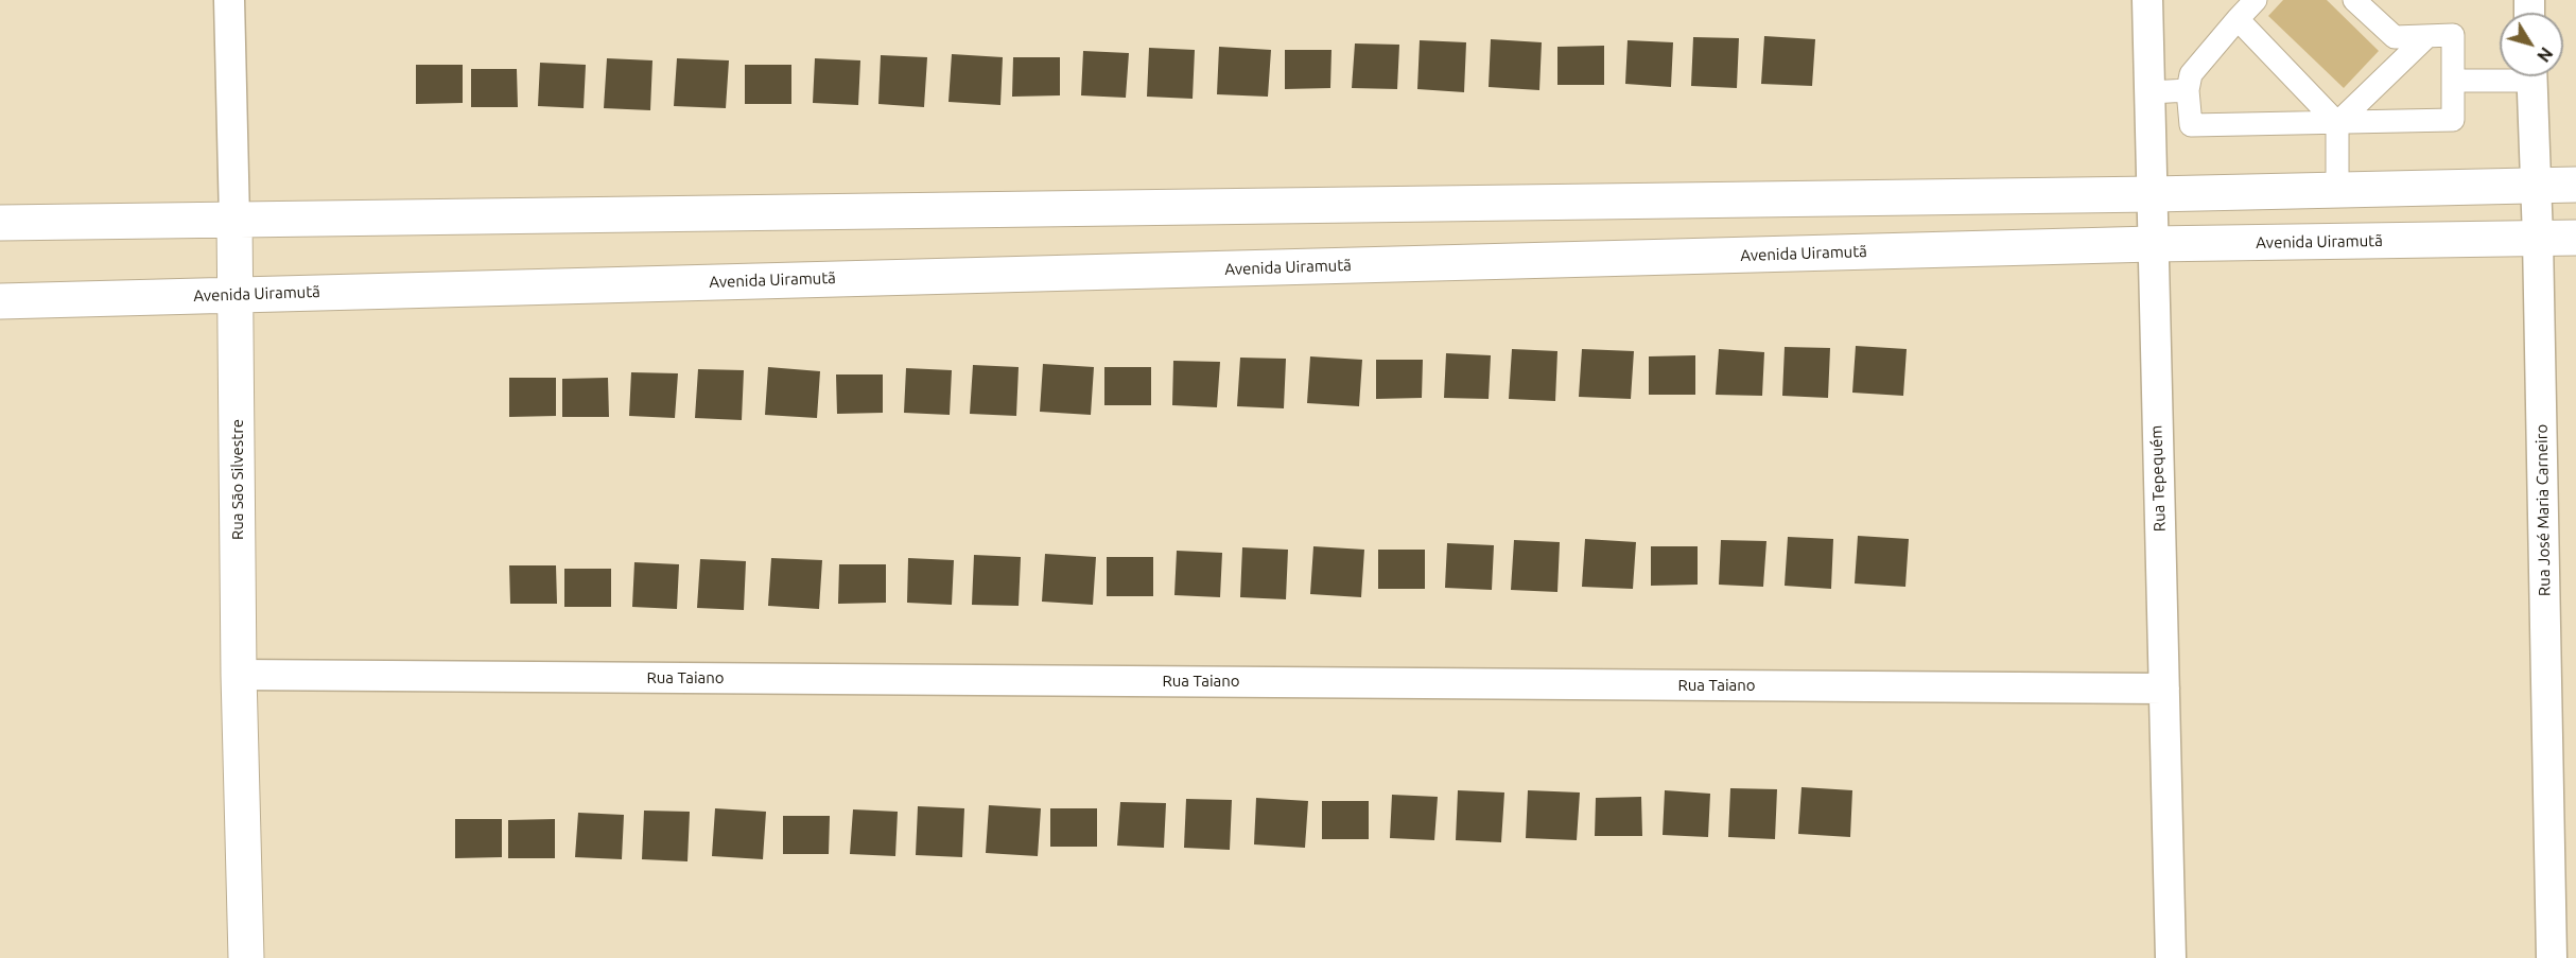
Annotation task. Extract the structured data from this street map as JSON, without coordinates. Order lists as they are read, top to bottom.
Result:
{
  "streets": {
    "street": [
      "Avenida Uiramutã",
      "Rua Tepequém",
      "Rua São Silvestre",
      "Rua José Maria Carneiro",
      "Rua Taiano"
    ]
  },
  "crossings": [
    ["Avenida Uiramutã", "Rua Tepequém"],
    ["Avenida Uiramutã", "Rua São Silvestre"],
    ["Avenida Uiramutã", "Rua José Maria Carneiro"],
    ["Rua Tepequém", "Rua Taiano"],
    ["Rua São Silvestre", "Rua Taiano"]
  ],
  "north": "bottom right"
}
